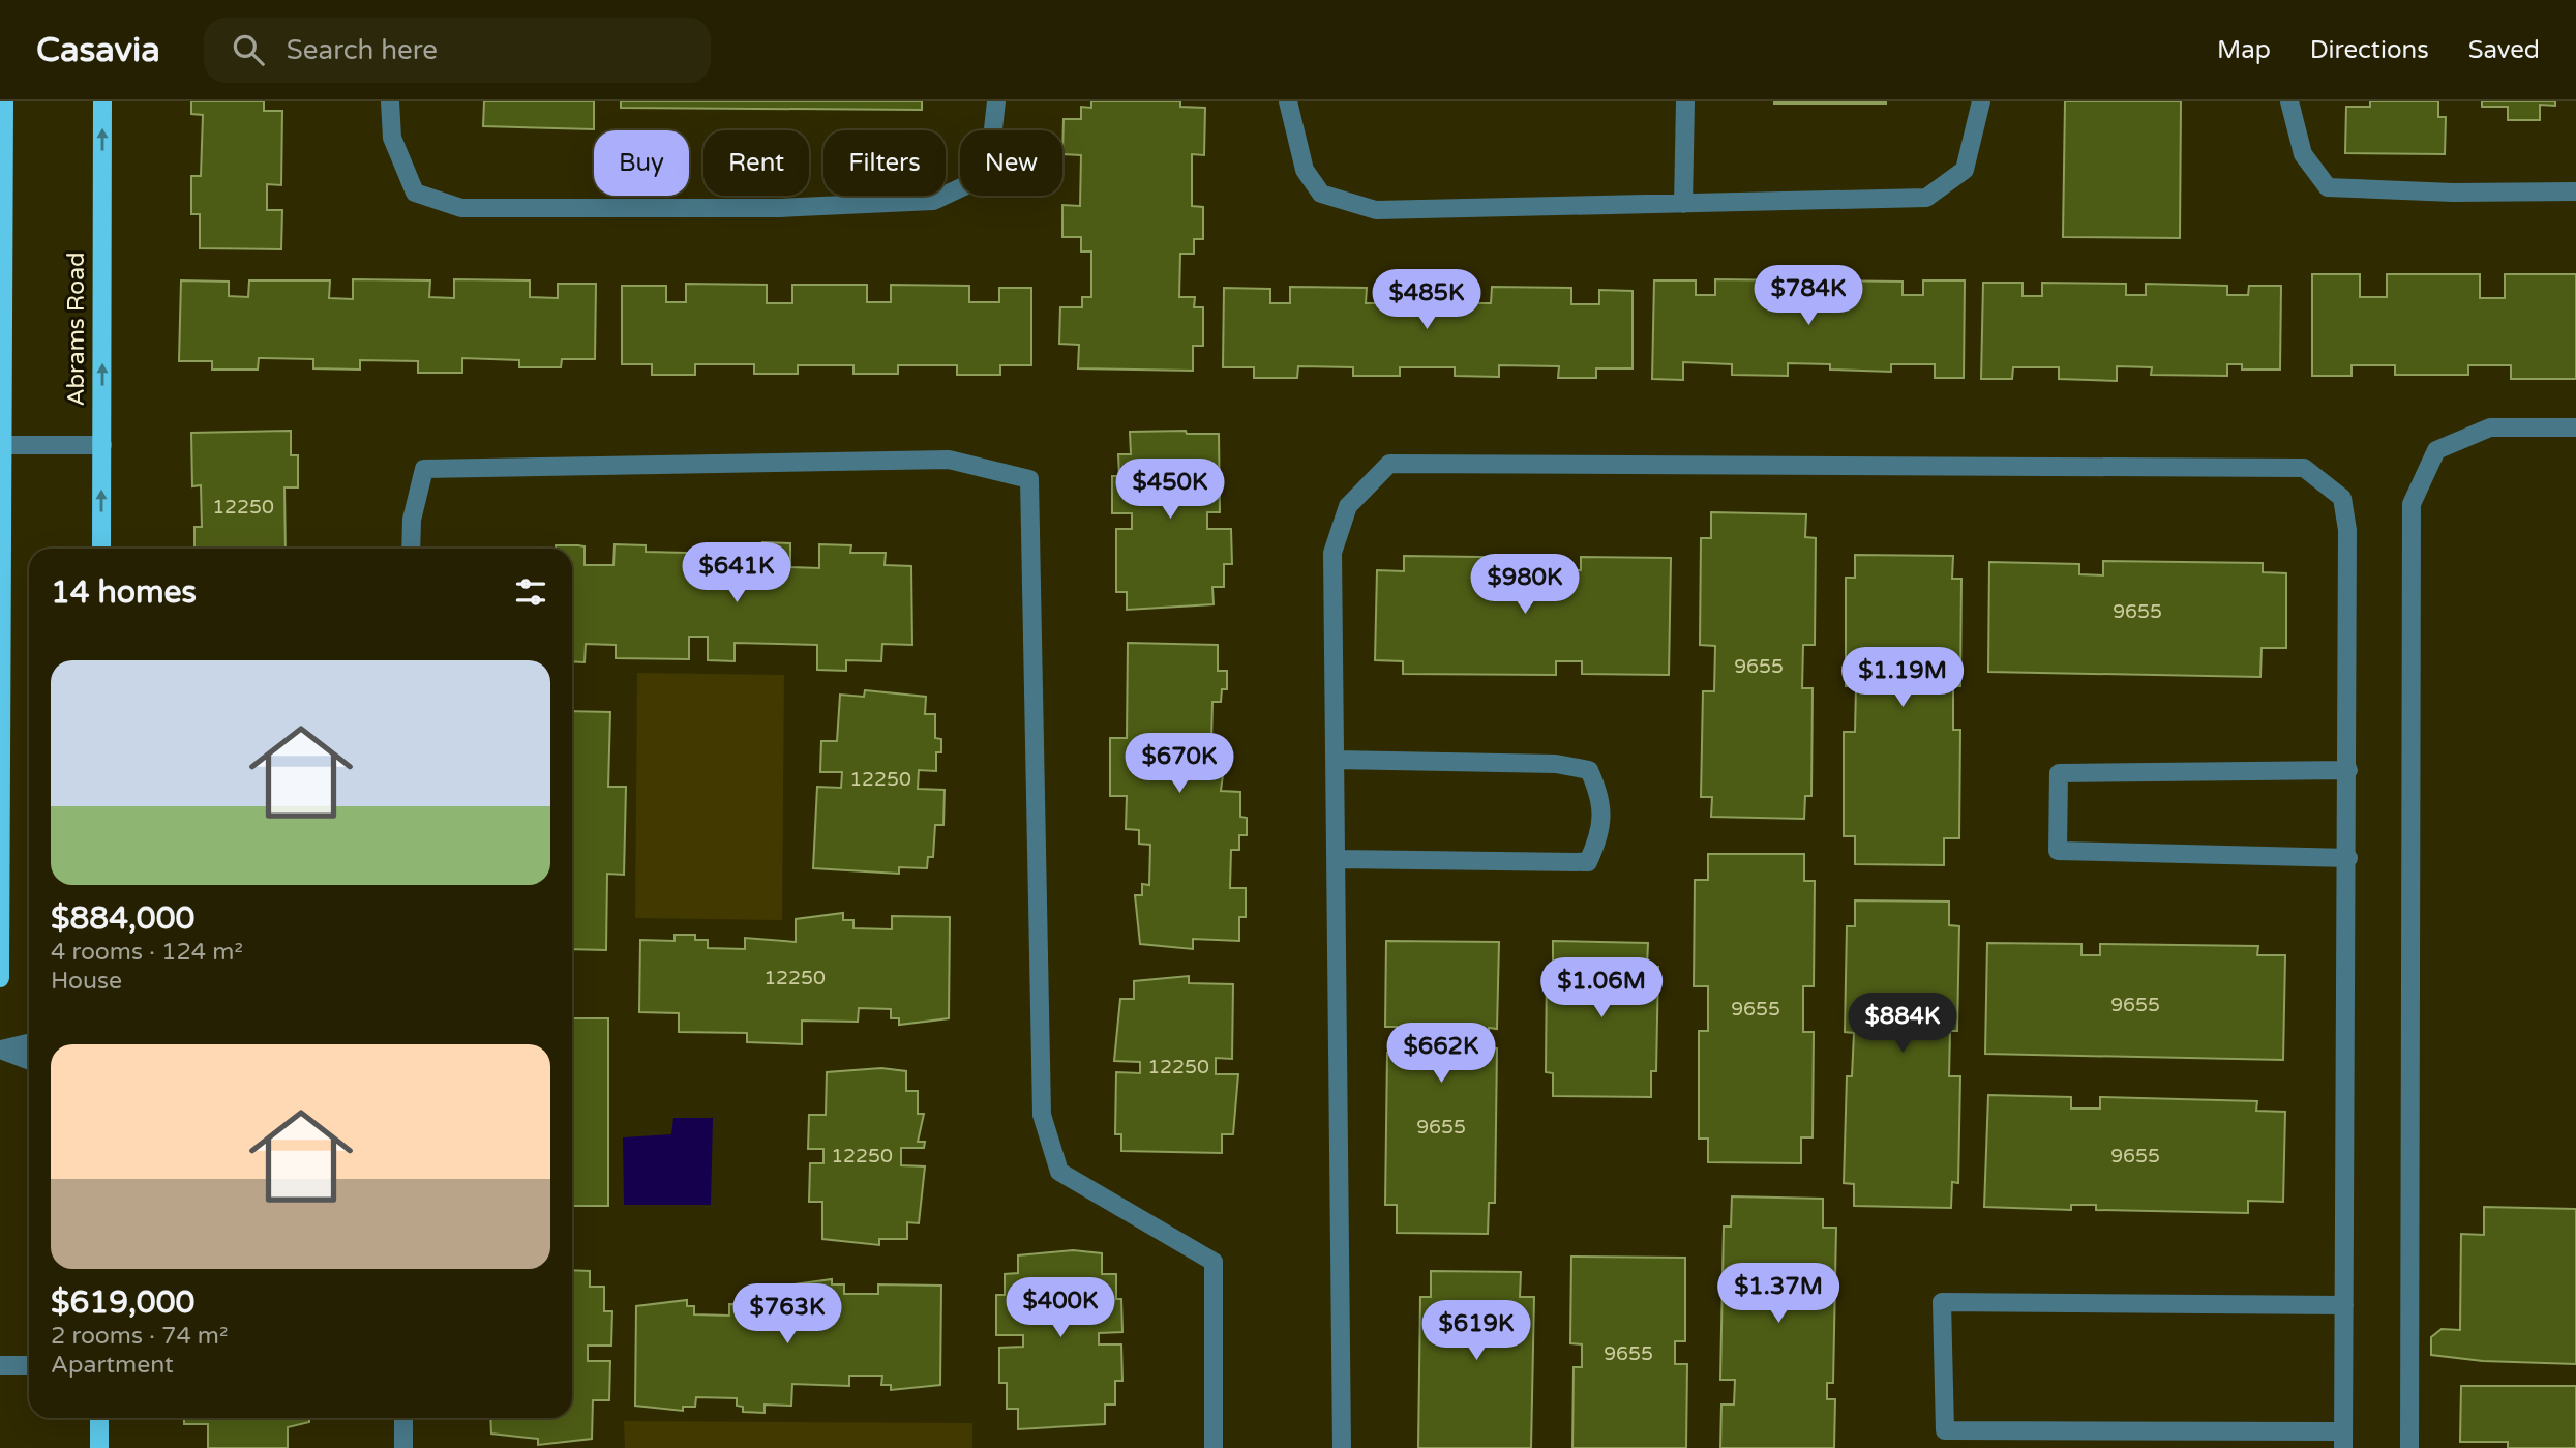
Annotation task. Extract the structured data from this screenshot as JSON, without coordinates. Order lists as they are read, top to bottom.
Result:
{
  "streets": {
    "main road": ["Abrams Road"]
  },
  "house_numbers": [
    "12250",
    "9655",
    "9655",
    "12250",
    "12250",
    "9655",
    "9655",
    "12250",
    "9655",
    "12250",
    "9655",
    "9655"
  ],
  "page": {
    "header": "Casavia",
    "search": "Search here",
    "nav": ["Map", "Directions", "Saved"],
    "chip": [
      "Buy",
      "Rent",
      "Filters",
      "New"
    ],
    "price": [
      "$784K",
      "$485K",
      "$450K",
      "$641K",
      "$980K",
      "$1.19M",
      "$670K",
      "$1.06M",
      "$884K",
      "$662K",
      "$1.37M",
      "$400K",
      "$763K",
      "$619K"
    ],
    "heading": "14 homes",
    "list": [
      {
        "name": "$884,000",
        "note": "4 rooms · 124 m² · House"
      },
      {
        "name": "$619,000",
        "note": "2 rooms · 74 m² · Apartment"
      }
    ]
  }
}
